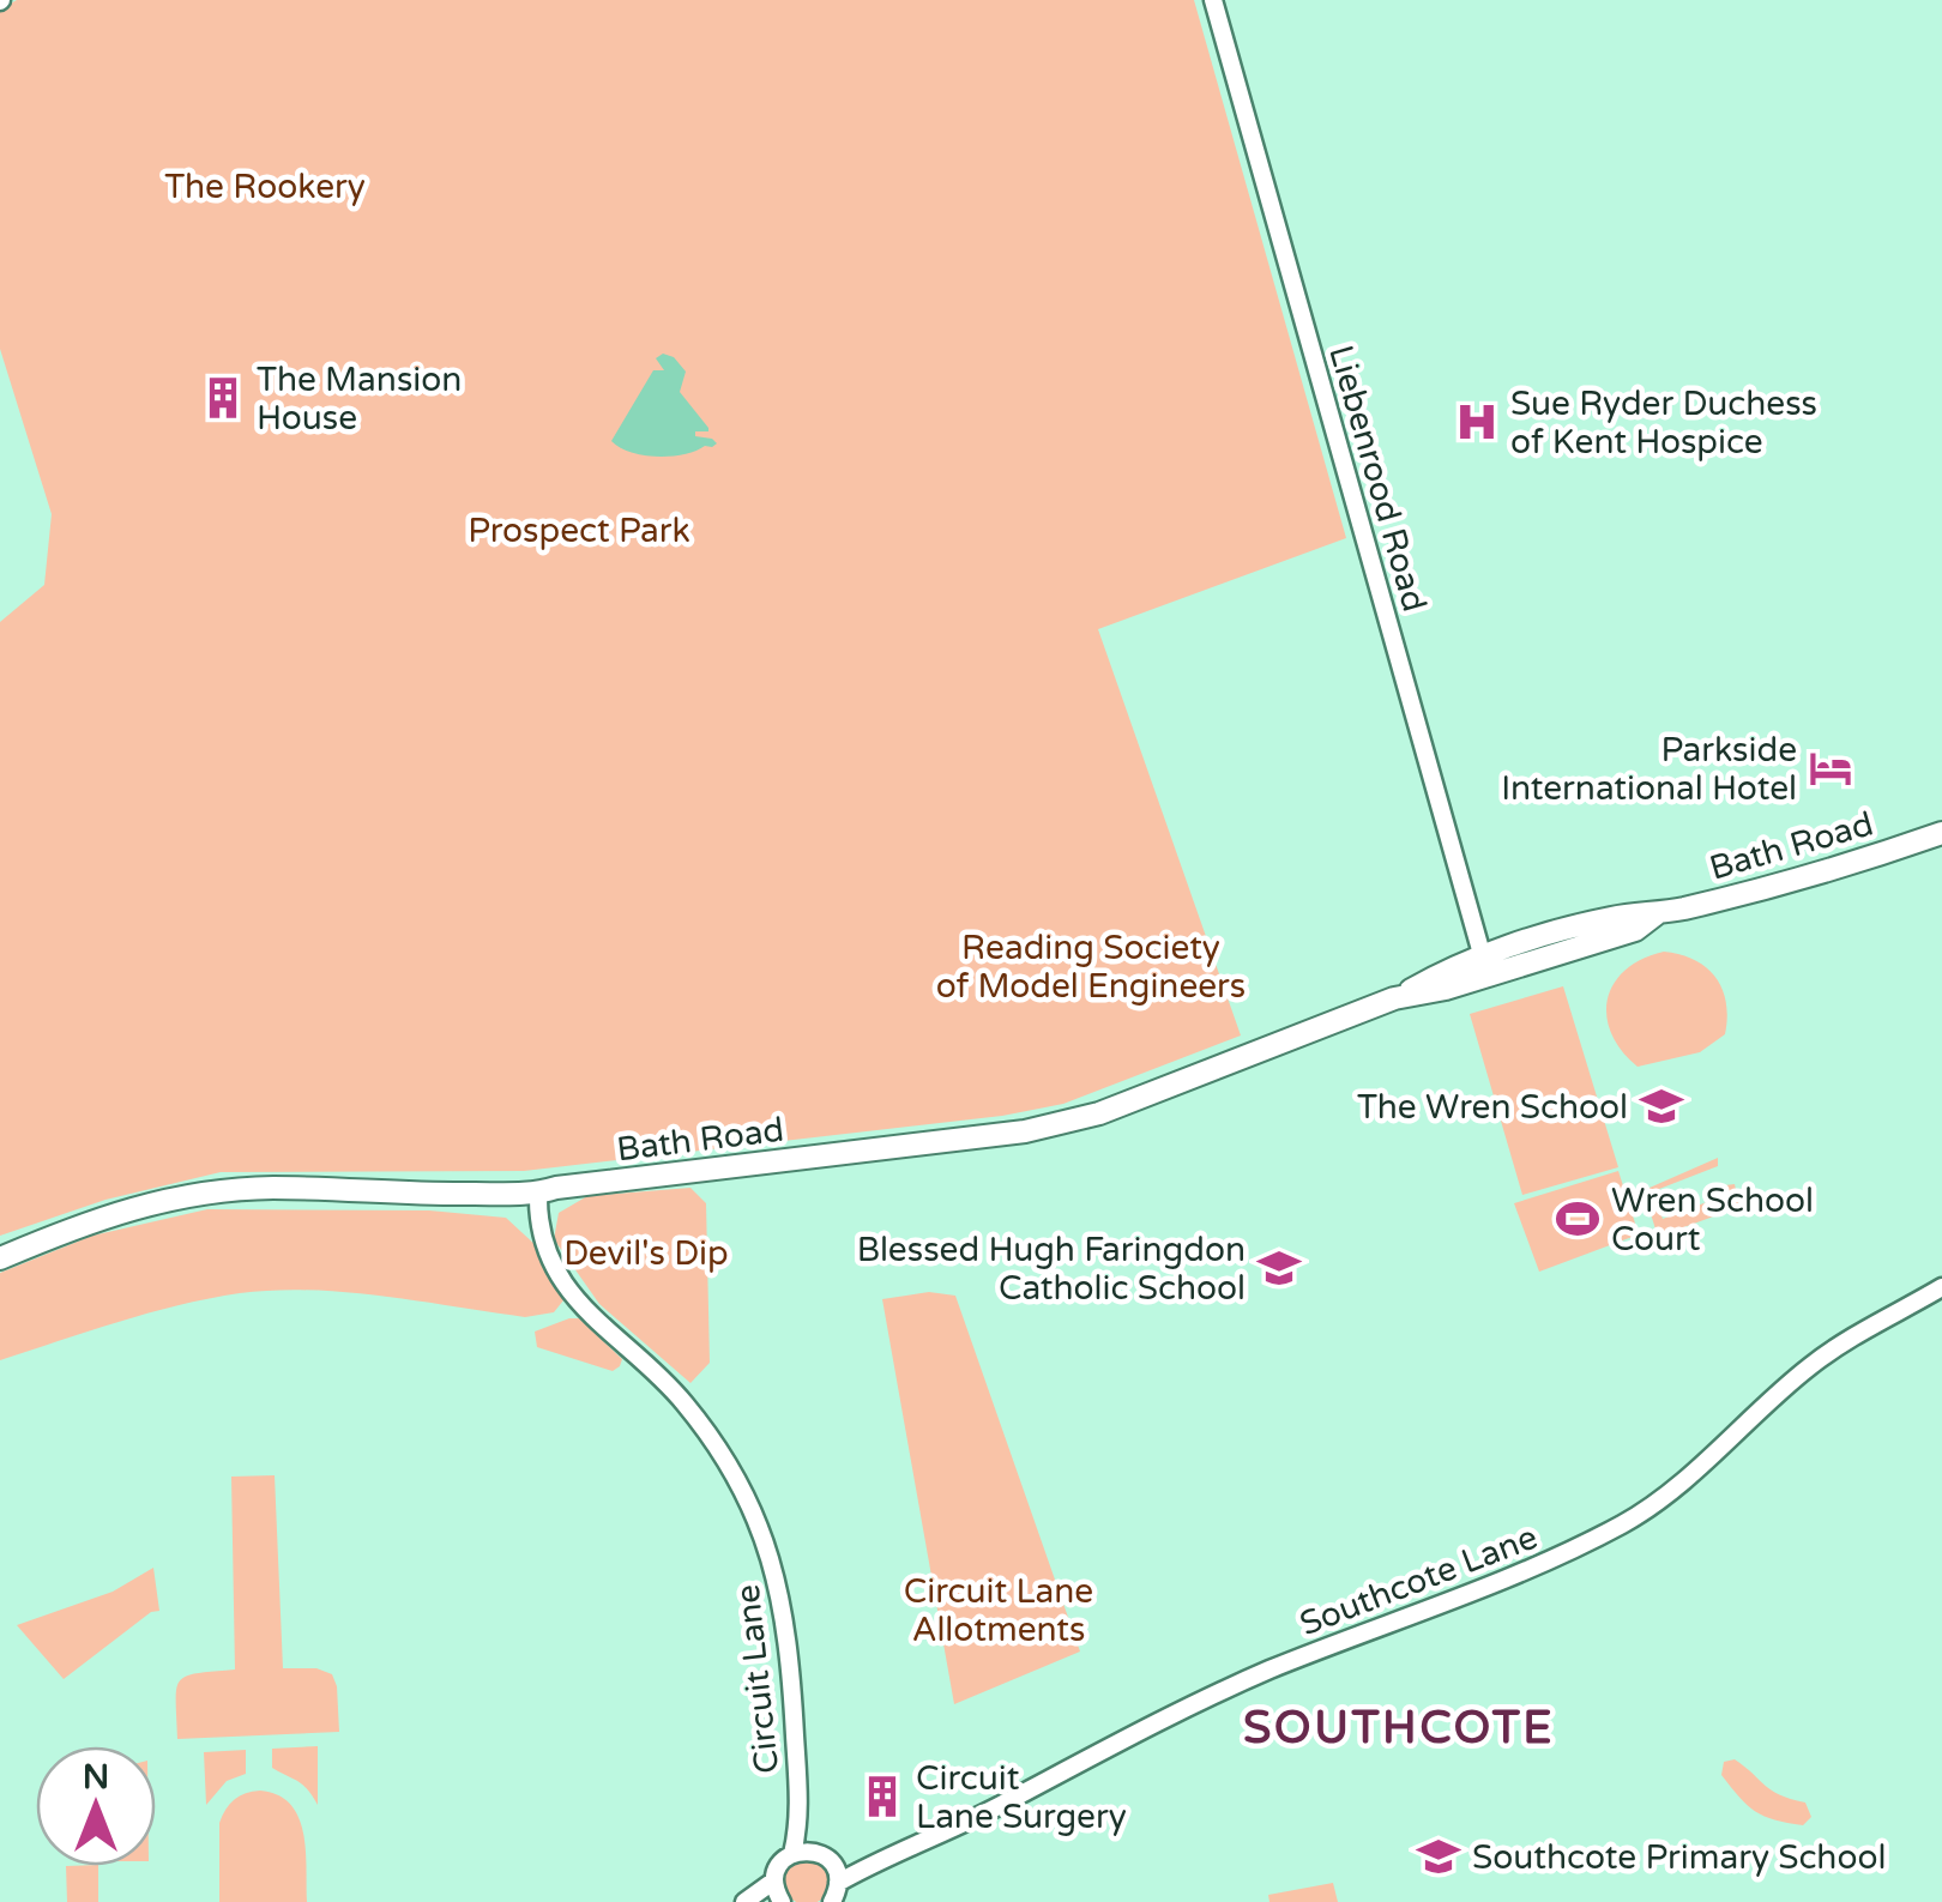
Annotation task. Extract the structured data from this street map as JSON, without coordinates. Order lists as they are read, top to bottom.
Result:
{
  "streets": {
    "main road": ["Bath Road"],
    "street": ["Liebenrood Road", "Southcote Lane", "Circuit Lane"]
  },
  "crossings": [
    ["Liebenrood Road", "Bath Road"],
    ["Bath Road", "Circuit Lane"]
  ],
  "districts": ["SOUTHCOTE"],
  "parks": [
    "The Rookery",
    "Prospect Park",
    "Reading Society of Model Engineers",
    "Devil's Dip",
    "Circuit Lane Allotments"
  ],
  "places": {
    "building": ["The Mansion House", "Circuit Lane Surgery"],
    "hospital": ["Sue Ryder Duchess of Kent Hospice"],
    "hotel": ["Parkside International Hotel"],
    "school or university": ["The Wren School", "Blessed Hugh Faringdon Catholic School", "Southcote Primary School"],
    "sports": ["Wren School Court"]
  },
  "north": "top"
}
